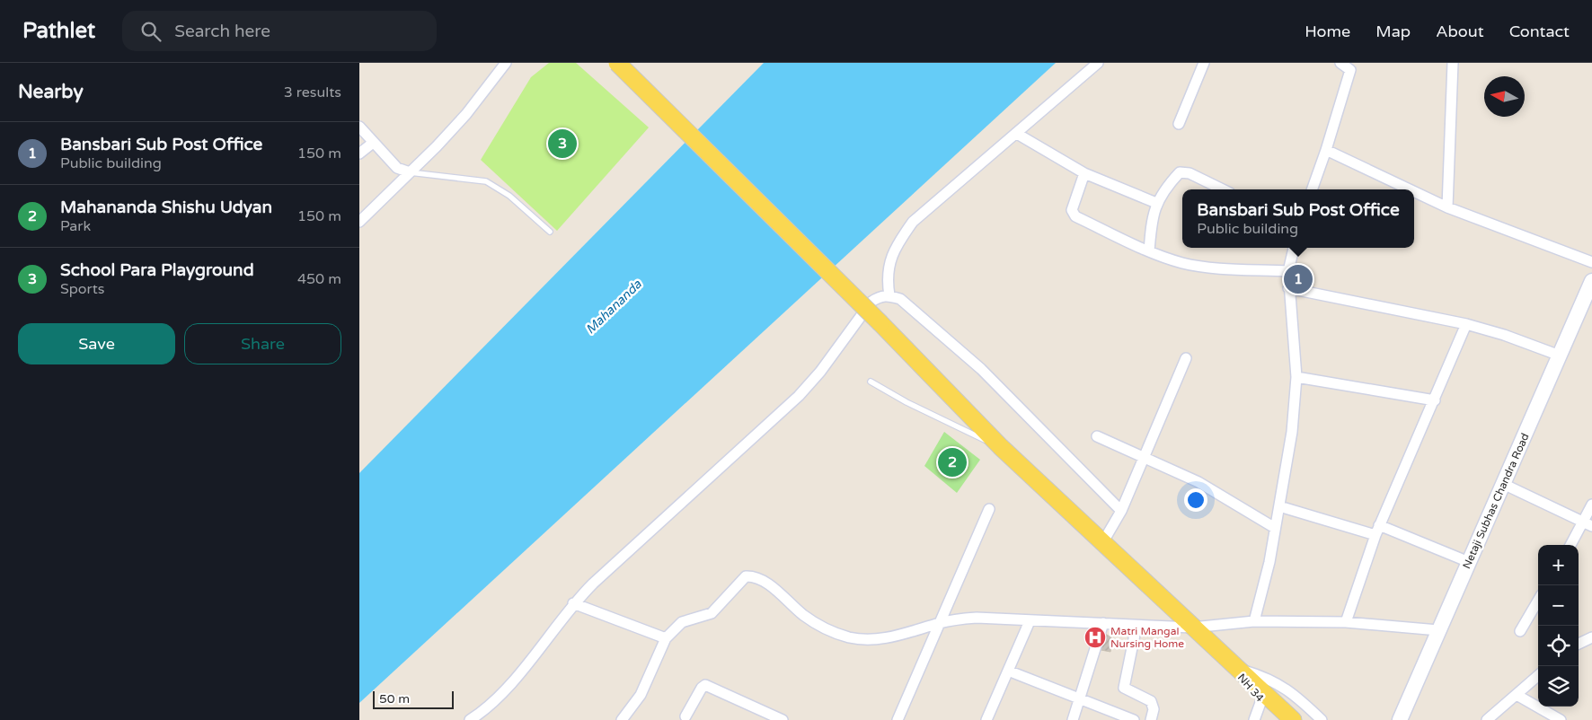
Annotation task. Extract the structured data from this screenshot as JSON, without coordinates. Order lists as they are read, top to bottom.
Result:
{
  "streets": {
    "main road": ["Netaji Subhas Chandra Road", "NH 34"]
  },
  "water": ["Mahananda"],
  "places": {
    "hospital": ["Matri Mangal Nursing Home"]
  },
  "scale_bar": "50 m",
  "north": "left",
  "page": {
    "header": "Pathlet",
    "search": "Search here",
    "nav": [
      "Home",
      "Map",
      "About",
      "Contact"
    ],
    "heading": ["Nearby", "3 results"],
    "list": [
      {
        "mark": "1",
        "name": "Bansbari Sub Post Office",
        "note": "Public building",
        "value": "150 m"
      },
      {
        "mark": "2",
        "name": "Mahananda Shishu Udyan",
        "note": "Park",
        "value": "150 m"
      },
      {
        "mark": "3",
        "name": "School Para Playground",
        "note": "Sports",
        "value": "450 m"
      }
    ],
    "pins": ["3", "1", "2"],
    "popup": ["Bansbari Sub Post Office", "Public building"],
    "buttons": ["Save", "Share"],
    "map_buttons": ["+", "−"],
    "scale": "50 m"
  }
}
